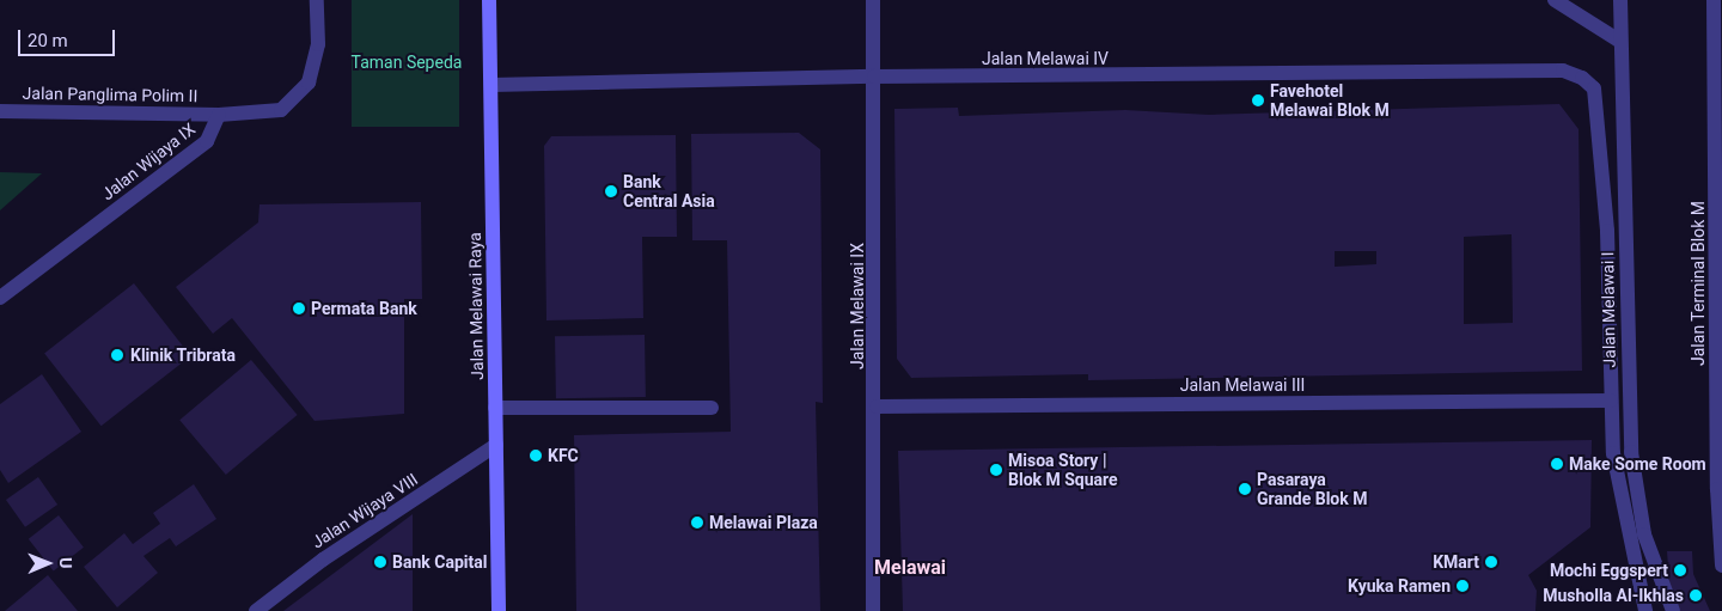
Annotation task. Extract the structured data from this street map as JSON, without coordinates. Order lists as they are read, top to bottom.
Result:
{
  "streets": {
    "main road": ["Jalan Melawai Raya"],
    "street": [
      "Jalan Melawai IV",
      "Jalan Panglima Polim II",
      "Jalan Wijaya IX",
      "Jalan Terminal Blok M",
      "Jalan Melawai IX",
      "Jalan Melawai I",
      "Jalan Melawai III",
      "Jalan Wijaya VIII"
    ]
  },
  "crossings": [
    ["Jalan Melawai IV", "Jalan Melawai Raya"],
    ["Jalan Melawai IV", "Jalan Melawai IX"],
    ["Jalan Melawai IV", "Jalan Melawai I"],
    ["Jalan Panglima Polim II", "Jalan Wijaya IX"],
    ["Jalan Melawai Raya", "Jalan Wijaya VIII"],
    ["Jalan Melawai IX", "Jalan Melawai III"],
    ["Jalan Melawai I", "Jalan Melawai III"]
  ],
  "districts": ["Melawai"],
  "parks": ["Taman Sepeda"],
  "places": [
    "Favehotel Melawai Blok M",
    "Bank Central Asia",
    "Permata Bank",
    "Klinik Tribrata",
    "KFC",
    "Make Some Room",
    "Misoa Story | Blok M Square",
    "Pasaraya Grande Blok M",
    "Melawai Plaza",
    "Bank Capital",
    "KMart",
    "Mochi Eggspert",
    "Kyuka Ramen",
    "Musholla Al-Ikhlas"
  ],
  "scale_bar": "20 m",
  "north": "right"
}
